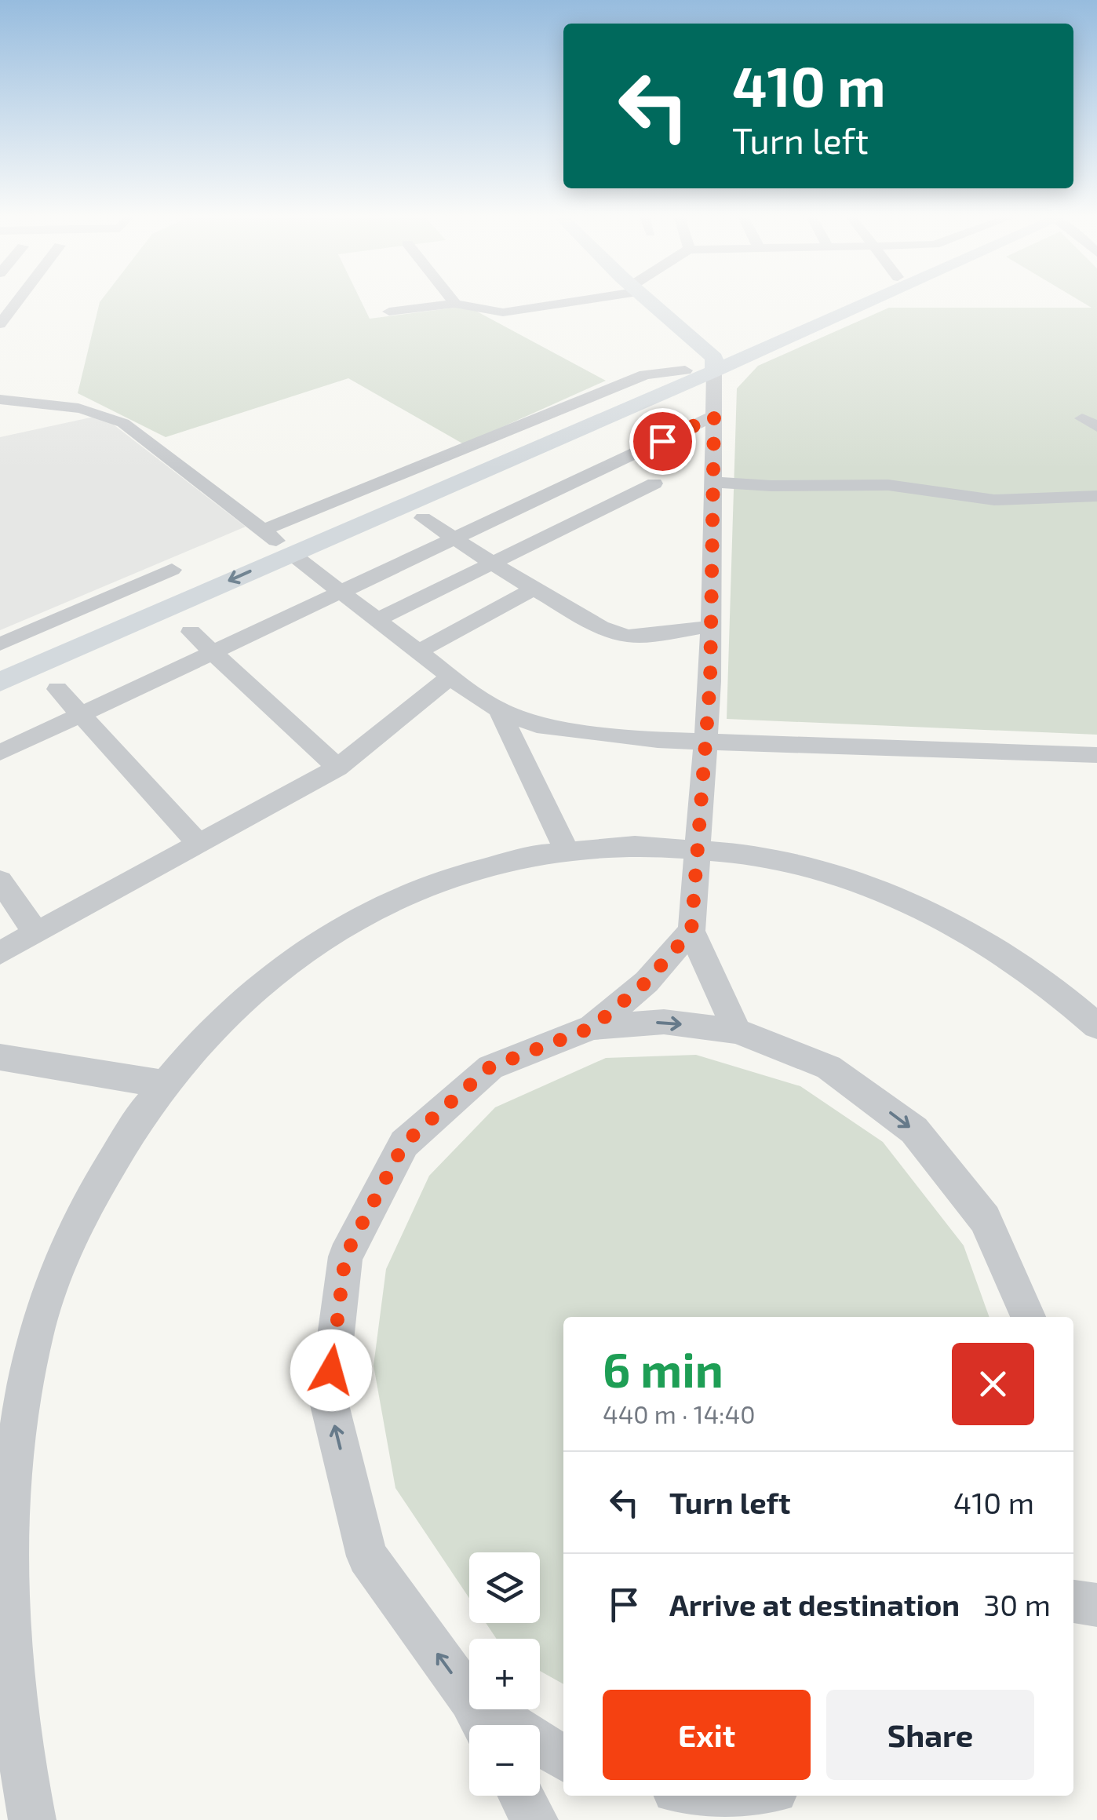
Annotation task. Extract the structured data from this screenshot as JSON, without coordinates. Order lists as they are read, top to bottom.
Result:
{
  "page": {
    "turn": ["410 m", "Turn left"],
    "heading": ["6 min", "440 m · 14:40"],
    "list": [
      {
        "name": "Turn left",
        "value": "410 m"
      },
      {
        "name": "Arrive at destination",
        "value": "30 m"
      }
    ],
    "map_buttons": ["+", "−"],
    "buttons": ["Exit", "Share"]
  }
}
